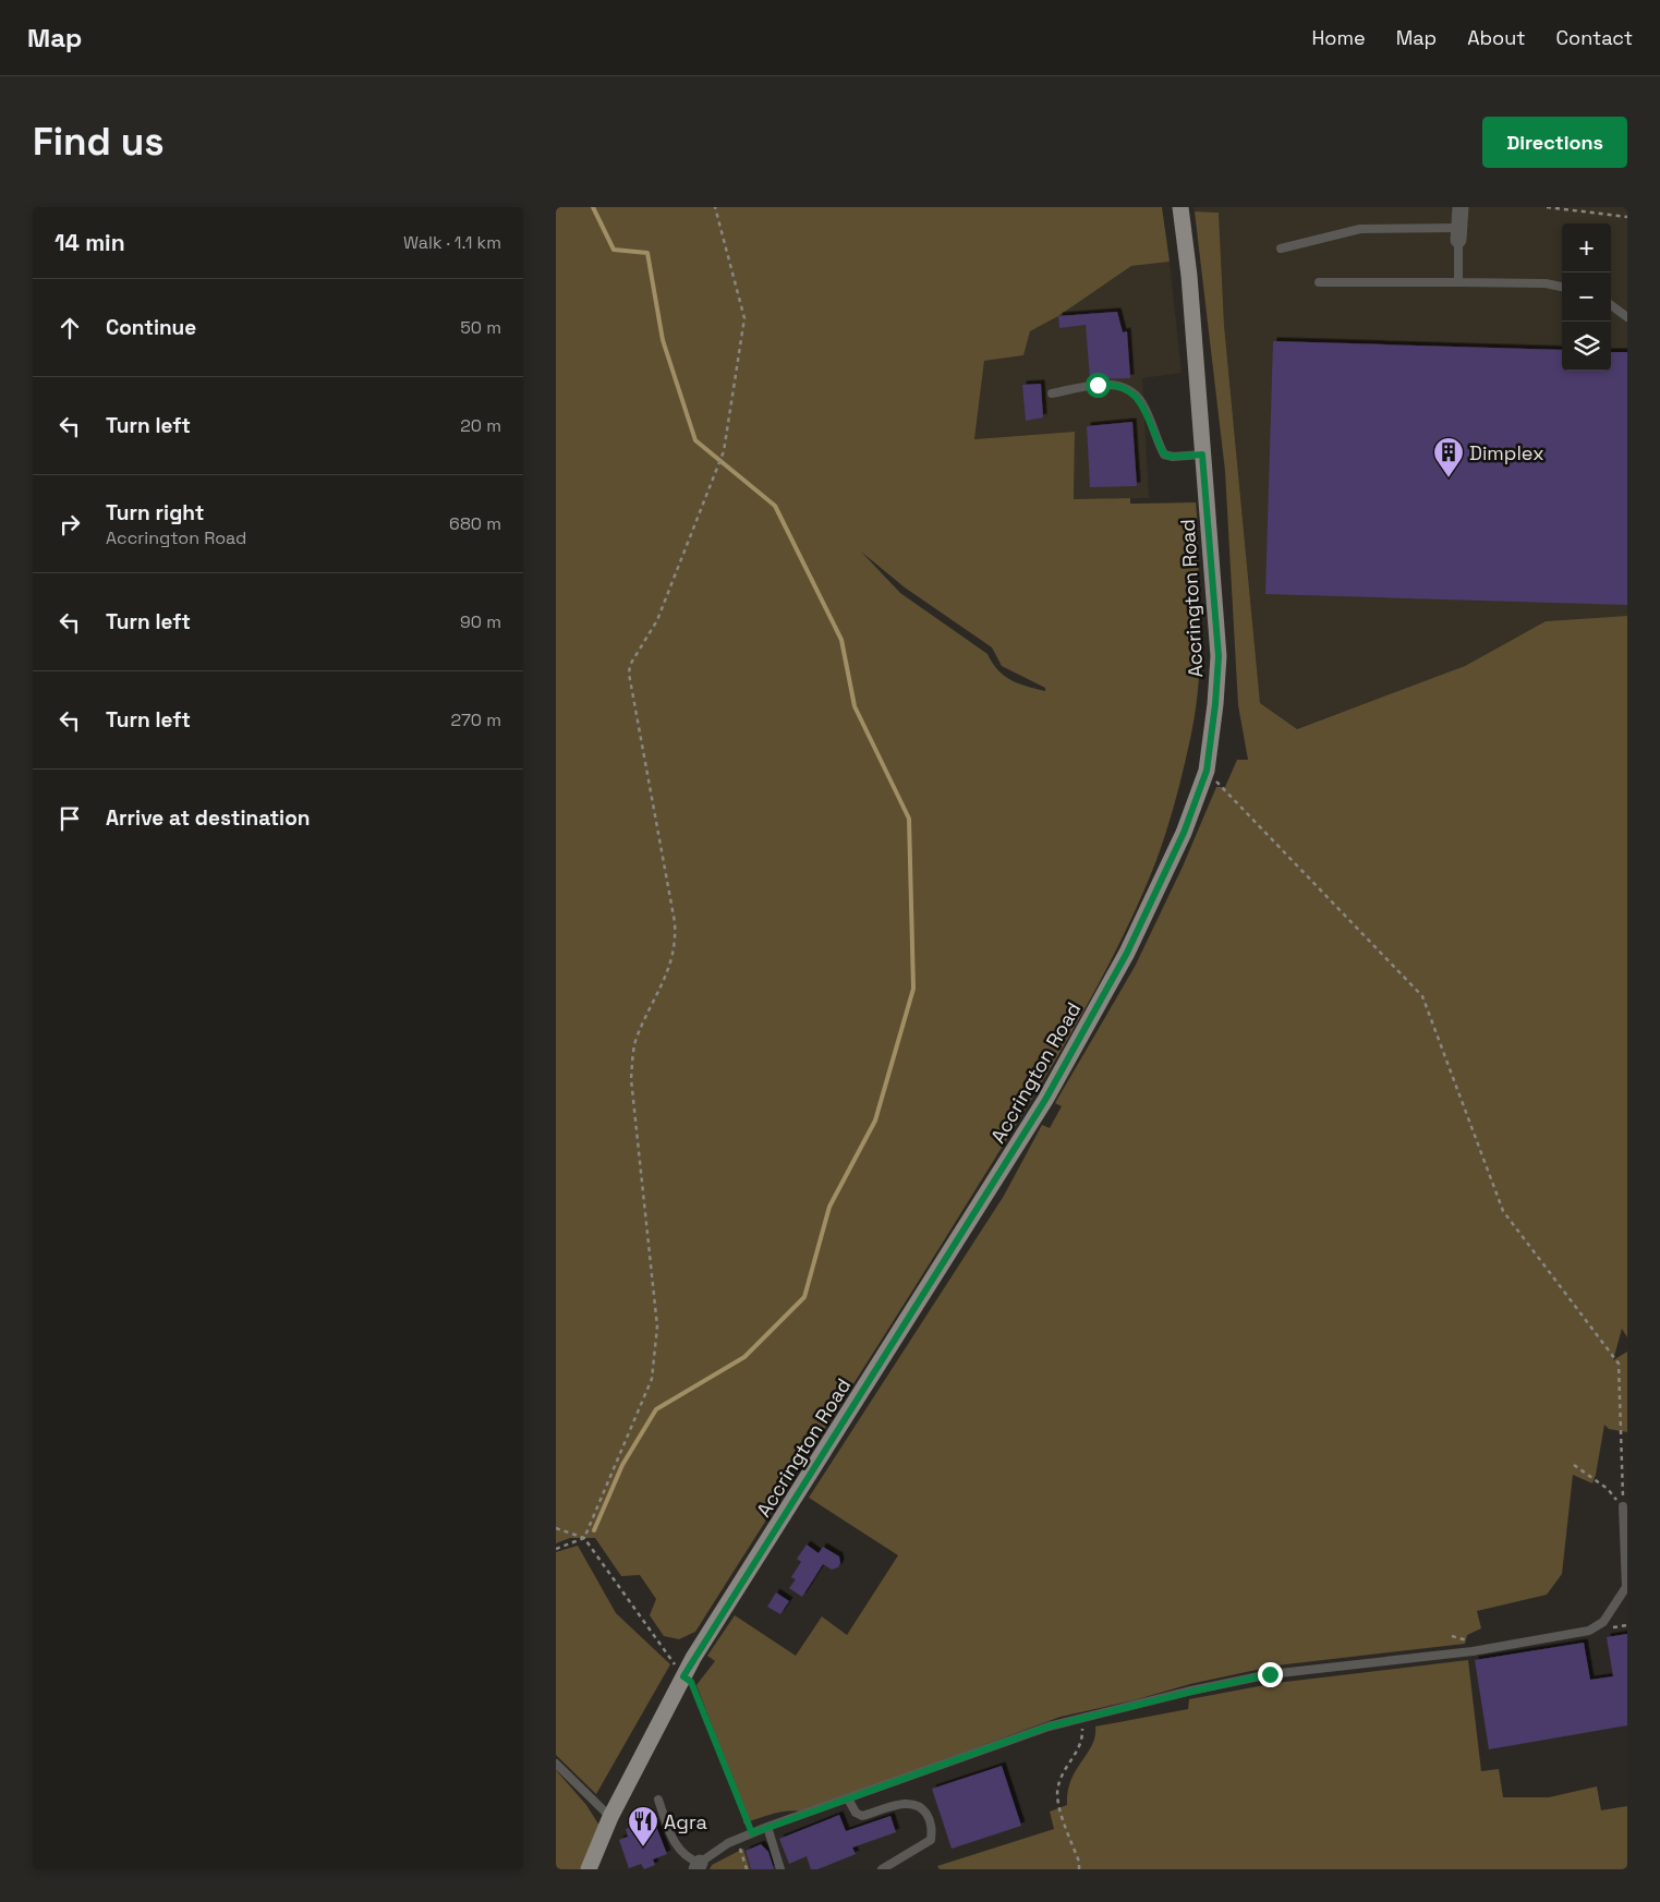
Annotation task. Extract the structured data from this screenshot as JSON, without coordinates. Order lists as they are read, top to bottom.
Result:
{
  "streets": {
    "main road": ["Accrington Road"]
  },
  "places": {
    "building": ["Dimplex"],
    "restaurant": ["Agra"]
  },
  "page": {
    "header": "Map",
    "nav": [
      "Home",
      "Map",
      "About",
      "Contact"
    ],
    "buttons": "Directions",
    "title": "Find us",
    "heading": ["14 min", "Walk · 1.1 km"],
    "map_buttons": ["+", "−"],
    "list": [
      ["Continue", "50 m"],
      ["Turn left", "20 m"],
      ["Turn right", "Accrington Road", "680 m"],
      ["Turn left", "90 m"],
      ["Turn left", "270 m"],
      "Arrive at destination"
    ]
  }
}
